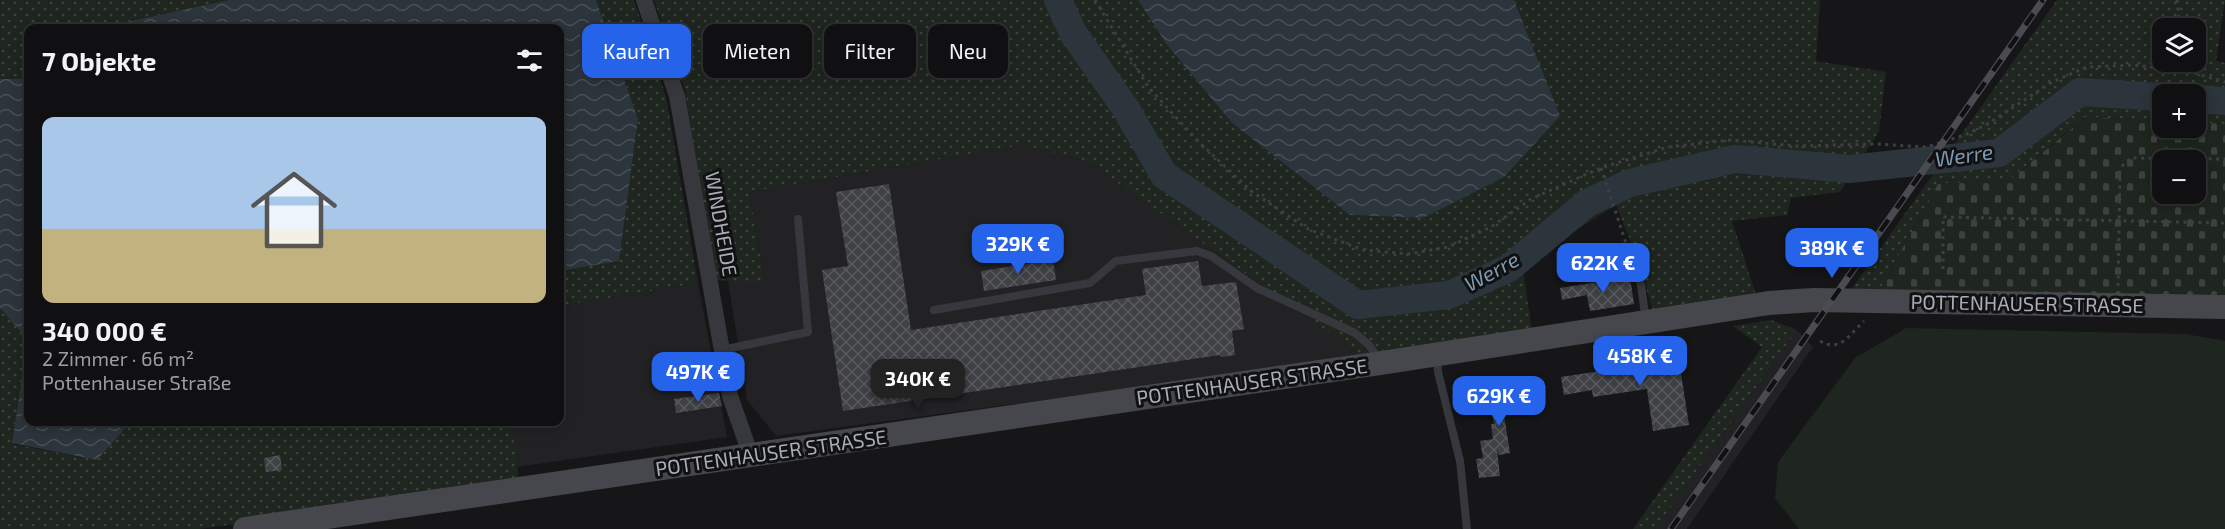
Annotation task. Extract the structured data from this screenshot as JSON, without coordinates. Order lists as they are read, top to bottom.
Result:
{
  "streets": {
    "street": ["WINDHEIDE", "POTTENHAUSER STRASSE"]
  },
  "crossings": [
    ["WINDHEIDE", "POTTENHAUSER STRASSE"]
  ],
  "water": ["Werre"],
  "page": {
    "map_buttons": ["+", "−"],
    "chip": [
      "Kaufen",
      "Mieten",
      "Filter",
      "Neu"
    ],
    "heading": "7 Objekte",
    "list": [
      {
        "name": "340 000 €",
        "note": "2 Zimmer · 66 m² · Pottenhauser Straße"
      }
    ],
    "price": [
      "329K €",
      "389K €",
      "622K €",
      "458K €",
      "497K €",
      "340K €",
      "629K €"
    ]
  }
}
